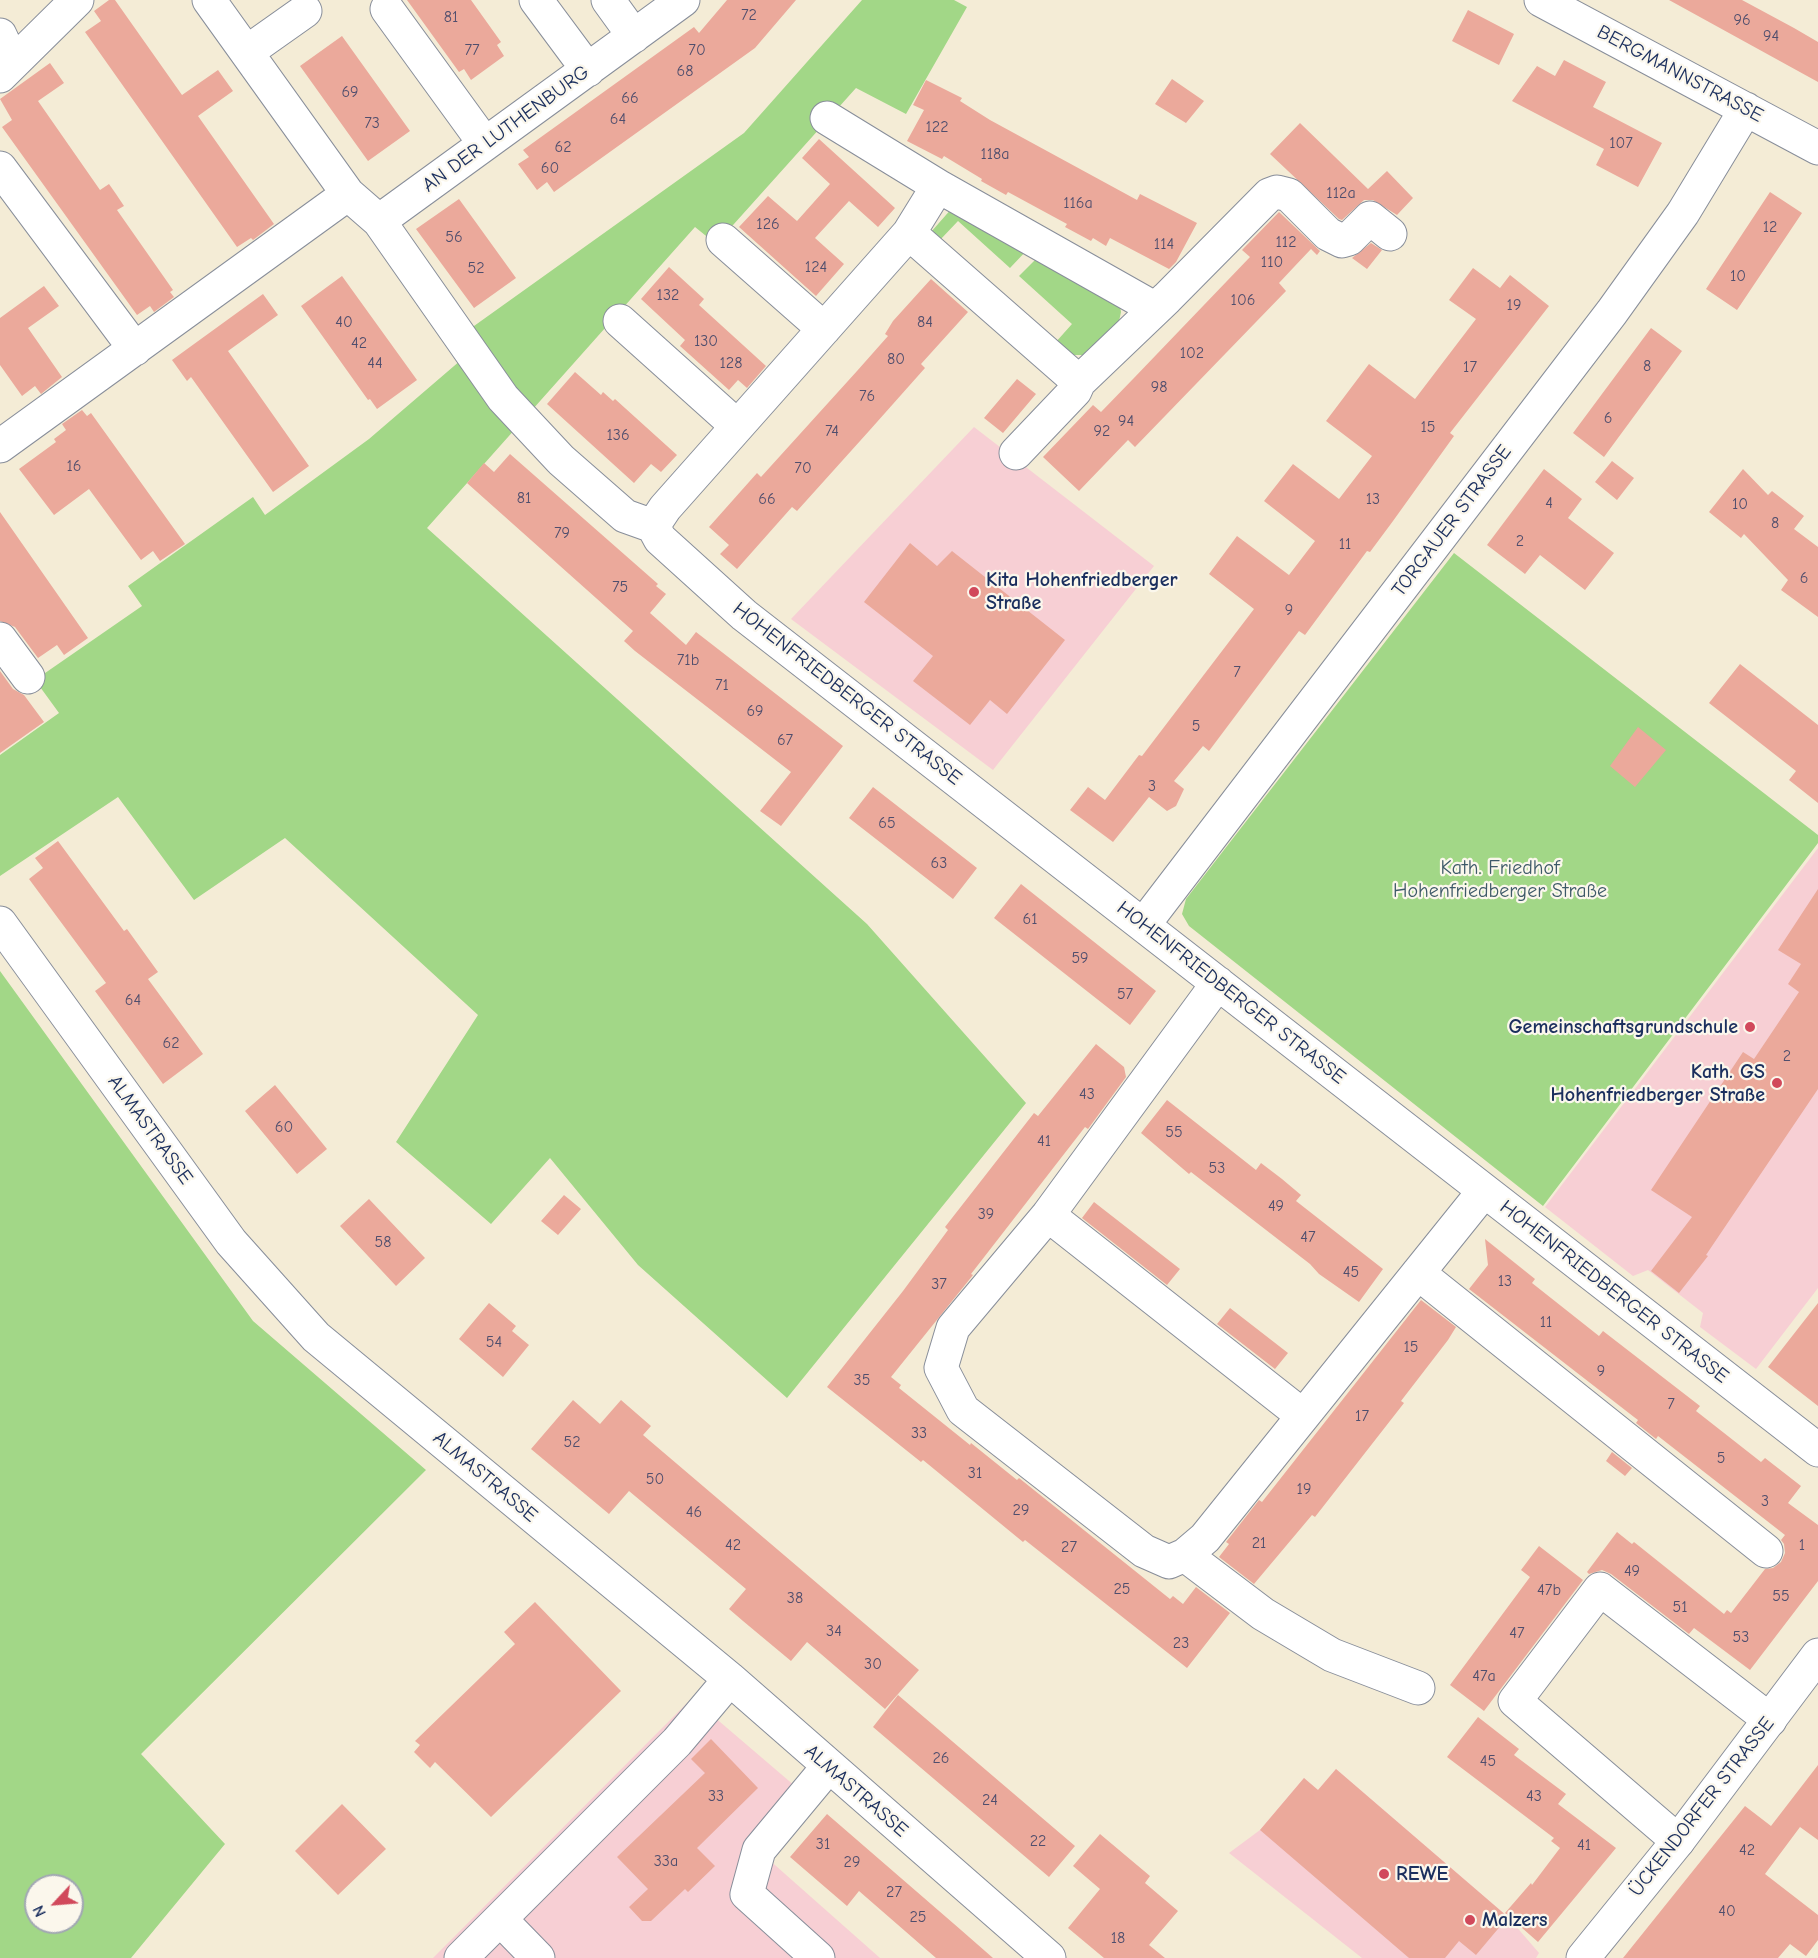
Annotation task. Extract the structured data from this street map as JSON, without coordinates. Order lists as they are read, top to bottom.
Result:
{
  "streets": {
    "street": [
      "BERGMANNSTRASSE",
      "AN DER LUTHENBURG",
      "TORGAUER STRASSE",
      "HOHENFRIEDBERGER STRASSE",
      "ALMASTRASSE",
      "ÜCKENDORFER STRASSE"
    ]
  },
  "crossings": [
    ["BERGMANNSTRASSE", "TORGAUER STRASSE"],
    ["TORGAUER STRASSE", "HOHENFRIEDBERGER STRASSE"]
  ],
  "parks": ["Kath. Friedhof Hohenfriedberger Straße"],
  "places": [
    "Kita Hohenfriedberger Straße",
    "Gemeinschaftsgrundschule",
    "Kath. GS Hohenfriedberger Straße",
    "REWE",
    "Malzers"
  ],
  "house_numbers": [
    "72",
    "81",
    "96",
    "94",
    "77",
    "70",
    "68",
    "69",
    "66",
    "64",
    "73",
    "122",
    "107",
    "62",
    "118a",
    "60",
    "112a",
    "116a",
    "126",
    "12",
    "56",
    "112",
    "114",
    "110",
    "124",
    "52",
    "10",
    "132",
    "106",
    "19",
    "40",
    "84",
    "130",
    "42",
    "102",
    "80",
    "44",
    "128",
    "8",
    "17",
    "98",
    "76",
    "6",
    "94",
    "15",
    "74",
    "92",
    "136",
    "16",
    "70",
    "81",
    "66",
    "13",
    "4",
    "10",
    "8",
    "79",
    "2",
    "11",
    "6",
    "75",
    "9",
    "71b",
    "7",
    "71",
    "69",
    "5",
    "67",
    "3",
    "65",
    "63",
    "61",
    "59",
    "57",
    "64",
    "62",
    "2",
    "43",
    "60",
    "55",
    "41",
    "53",
    "49",
    "39",
    "47",
    "58",
    "45",
    "13",
    "37",
    "11",
    "54",
    "15",
    "9",
    "35",
    "7",
    "17",
    "33",
    "52",
    "5",
    "31",
    "50",
    "19",
    "3",
    "29",
    "46",
    "21",
    "42",
    "1",
    "27",
    "49",
    "25",
    "47b",
    "55",
    "38",
    "51",
    "34",
    "47",
    "53",
    "23",
    "30",
    "47a",
    "26",
    "45",
    "33",
    "43",
    "24",
    "22",
    "31",
    "41",
    "42",
    "33a",
    "29",
    "27",
    "40",
    "25",
    "18"
  ],
  "north": "bottom left"
}
